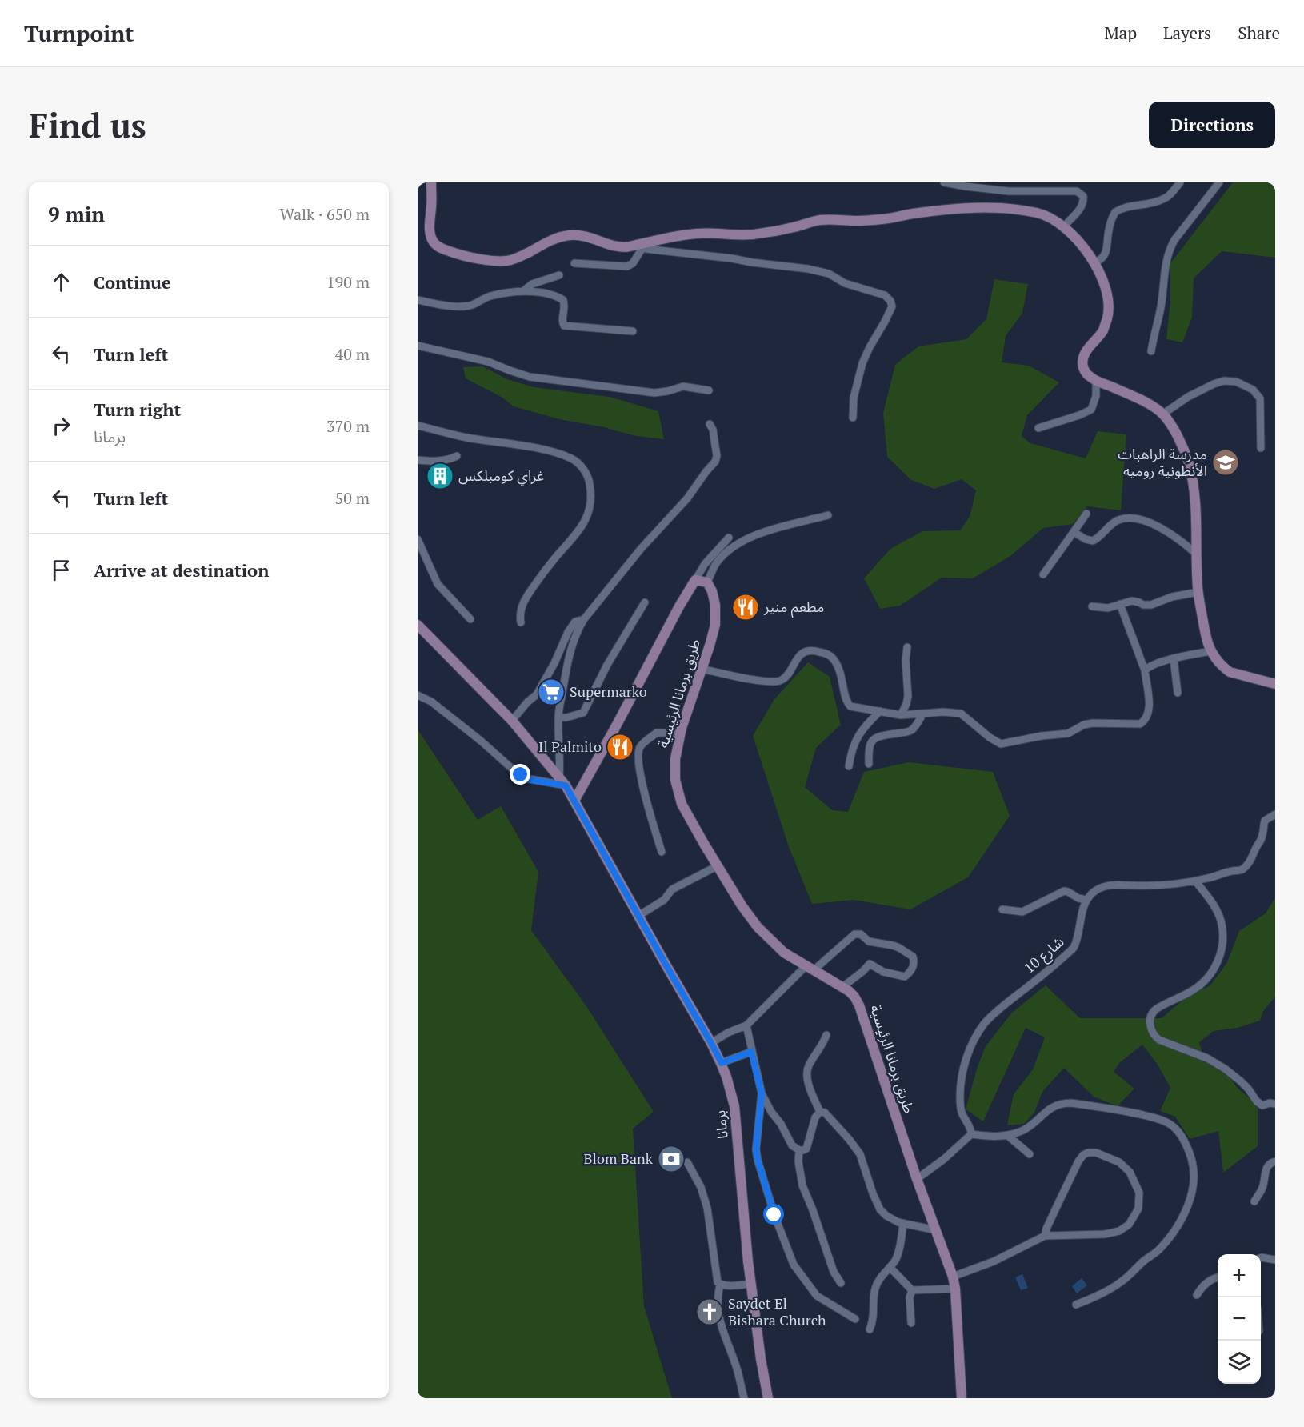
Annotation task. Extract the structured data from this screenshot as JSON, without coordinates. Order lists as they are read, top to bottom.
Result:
{
  "streets": {
    "street": ["طريق برمانا الرئيسية", "شارع 10", "برمانا"]
  },
  "places": {
    "school or university": ["مدرسة الراهبات الأنطونية روميه"],
    "building": ["غراي كومبلكس"],
    "restaurant": ["مطعم منير", "Il Palmito"],
    "supermarket": ["Supermarko"],
    "bank": ["Blom Bank"],
    "church": ["Saydet El Bishara Church"]
  },
  "page": {
    "header": "Turnpoint",
    "nav": ["Map", "Layers", "Share"],
    "buttons": "Directions",
    "title": "Find us",
    "heading": ["9 min", "Walk · 650 m"],
    "list": [
      ["Continue", "190 m"],
      ["Turn left", "40 m"],
      ["Turn right", "برمانا", "370 m"],
      ["Turn left", "50 m"],
      "Arrive at destination"
    ],
    "map_buttons": ["+", "−"]
  }
}
